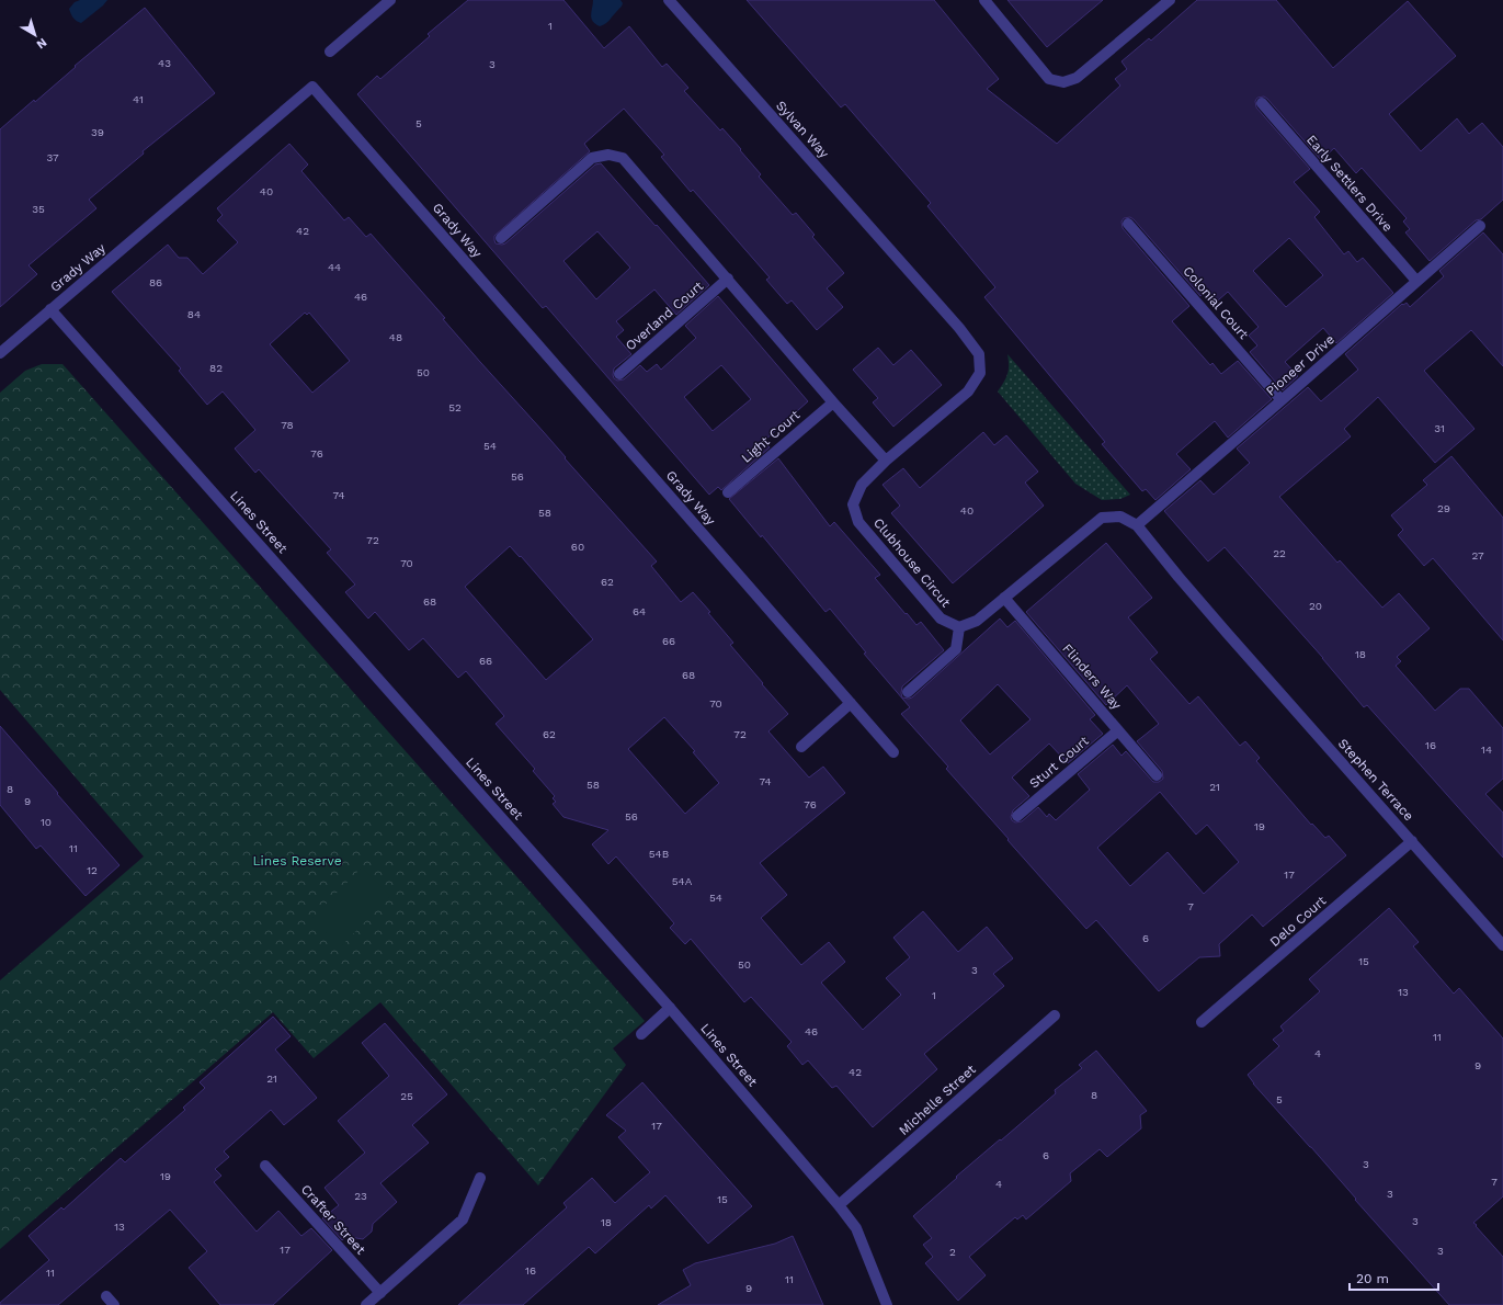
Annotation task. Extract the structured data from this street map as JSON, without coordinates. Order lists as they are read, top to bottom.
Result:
{
  "streets": {
    "street": [
      "Sylvan Way",
      "Early Settlers Drive",
      "Grady Way",
      "Colonial Court",
      "Overland Court",
      "Pioneer Drive",
      "Light Court",
      "Lines Street",
      "Clubhouse Circut",
      "Flinders Way",
      "Sturt Court",
      "Stephen Terrace",
      "Delo Court",
      "Michelle Street",
      "Crafter Street"
    ]
  },
  "crossings": [
    ["Sylvan Way", "Clubhouse Circut"],
    ["Early Settlers Drive", "Pioneer Drive"],
    ["Grady Way", "Lines Street"],
    ["Colonial Court", "Pioneer Drive"],
    ["Pioneer Drive", "Stephen Terrace"],
    ["Lines Street", "Michelle Street"],
    ["Flinders Way", "Sturt Court"],
    ["Stephen Terrace", "Delo Court"]
  ],
  "parks": ["Lines Reserve"],
  "house_numbers": [
    "1",
    "43",
    "3",
    "41",
    "5",
    "39",
    "37",
    "40",
    "35",
    "42",
    "44",
    "86",
    "46",
    "84",
    "48",
    "82",
    "50",
    "52",
    "78",
    "31",
    "54",
    "76",
    "56",
    "74",
    "29",
    "40",
    "58",
    "72",
    "60",
    "22",
    "27",
    "70",
    "62",
    "68",
    "20",
    "64",
    "66",
    "18",
    "66",
    "68",
    "70",
    "62",
    "72",
    "16",
    "14",
    "74",
    "58",
    "21",
    "8",
    "9",
    "76",
    "56",
    "10",
    "19",
    "11",
    "54B",
    "12",
    "17",
    "54A",
    "54",
    "7",
    "6",
    "15",
    "50",
    "3",
    "13",
    "1",
    "46",
    "11",
    "4",
    "9",
    "42",
    "21",
    "8",
    "25",
    "5",
    "17",
    "6",
    "3",
    "19",
    "7",
    "4",
    "3",
    "23",
    "15",
    "3",
    "18",
    "13",
    "17",
    "3",
    "2",
    "16",
    "11",
    "11",
    "9"
  ],
  "scale_bar": "20 m",
  "north": "bottom right"
}
